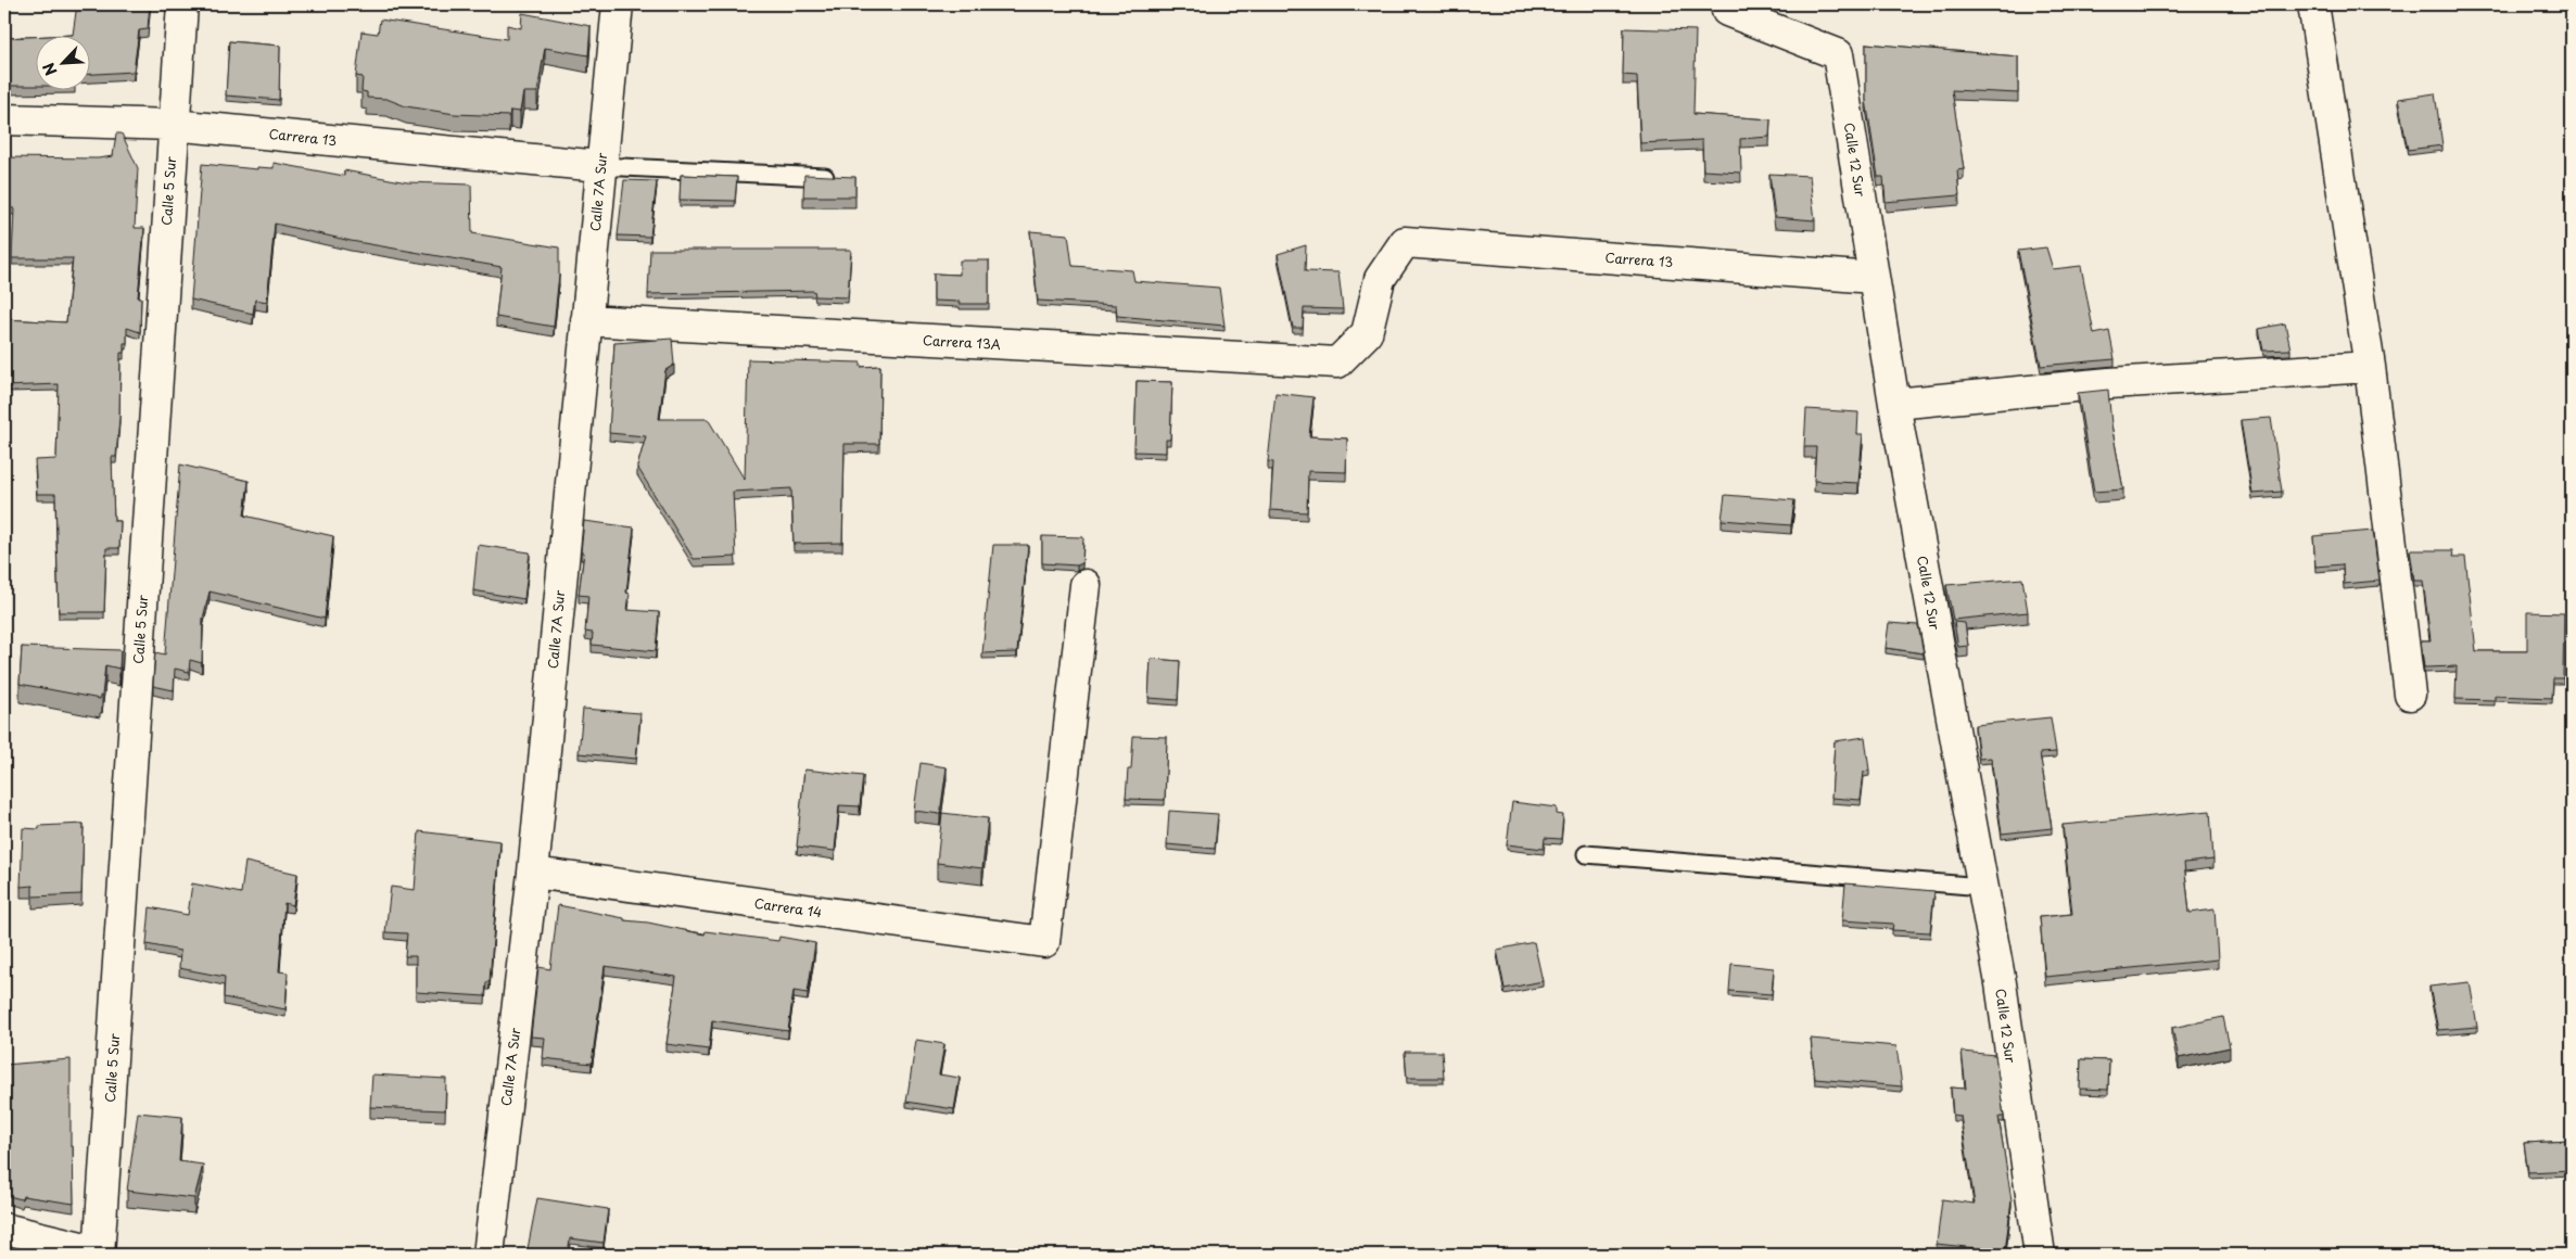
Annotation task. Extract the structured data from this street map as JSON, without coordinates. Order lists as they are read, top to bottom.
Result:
{
  "streets": {
    "street": [
      "Carrera 13",
      "Calle 12 Sur",
      "Calle 5 Sur",
      "Calle 7A Sur",
      "Carrera 13A",
      "Carrera 14"
    ]
  },
  "crossings": [
    ["Carrera 13", "Calle 12 Sur"],
    ["Carrera 13", "Calle 5 Sur"],
    ["Carrera 13", "Calle 7A Sur"],
    ["Carrera 13", "Carrera 13A"],
    ["Calle 7A Sur", "Carrera 13A"],
    ["Calle 7A Sur", "Carrera 14"]
  ],
  "north": "bottom left"
}
